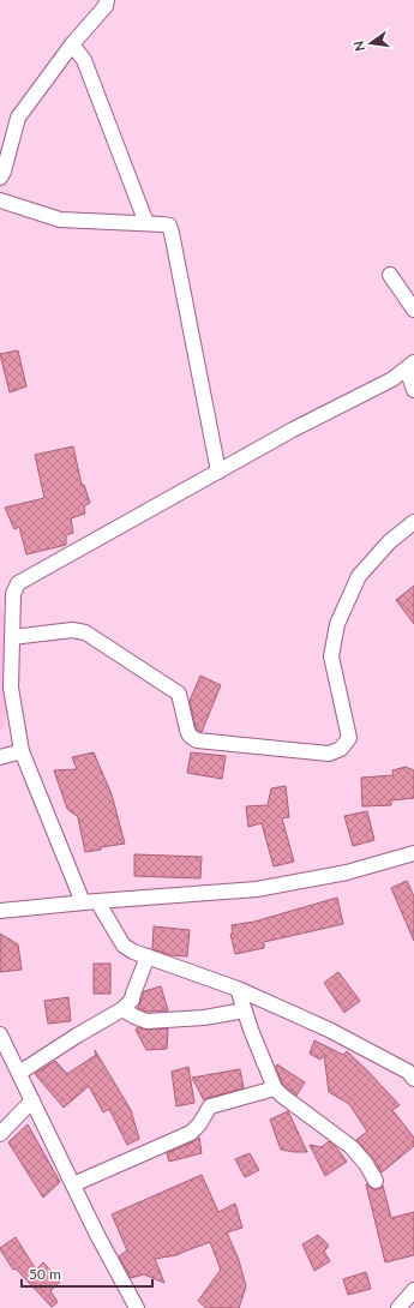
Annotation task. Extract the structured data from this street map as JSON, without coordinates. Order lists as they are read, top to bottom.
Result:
{
  "scale_bar": "50 m",
  "north": "left"
}
